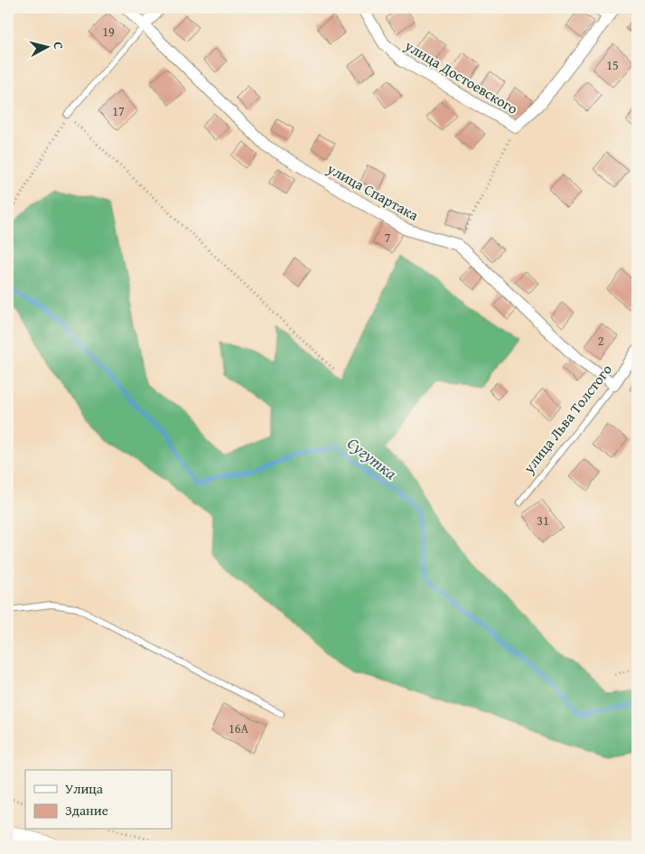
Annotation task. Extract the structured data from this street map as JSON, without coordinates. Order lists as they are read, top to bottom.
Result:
{
  "streets": {
    "street": ["улица Достоевского", "улица Спартака", "улица Льва Толстого"]
  },
  "crossings": [
    ["улица Спартака", "улица Льва Толстого"]
  ],
  "water": ["Сугутка"],
  "house_numbers": [
    "19",
    "15",
    "17",
    "7",
    "2",
    "31",
    "16А"
  ],
  "legend": ["Улица", "Здание"],
  "north": "right"
}
